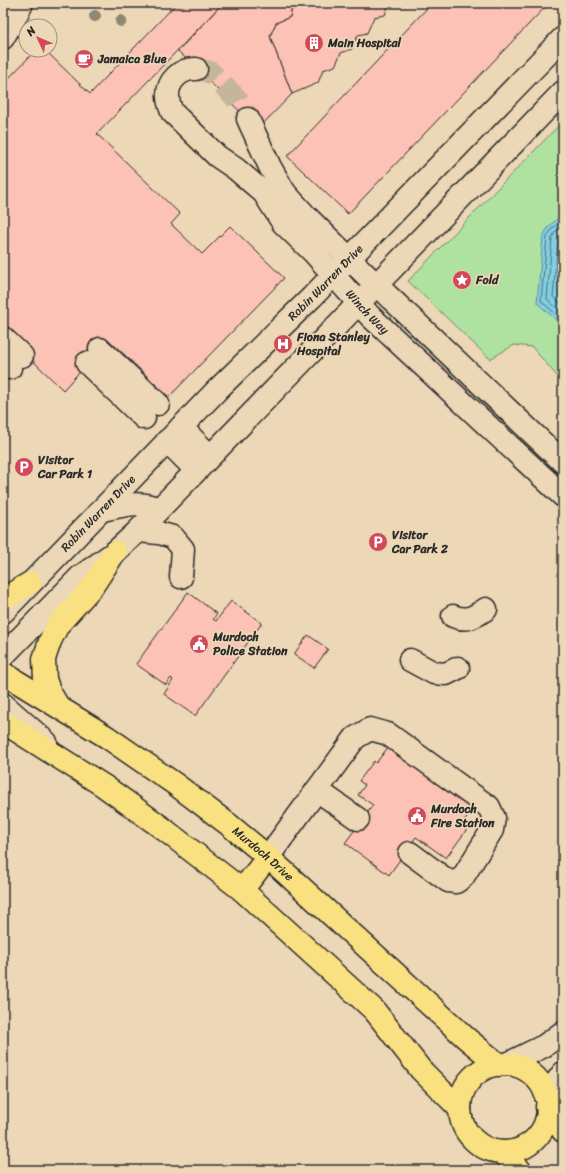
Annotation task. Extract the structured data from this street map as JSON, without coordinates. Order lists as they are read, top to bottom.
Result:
{
  "streets": {
    "main road": ["Murdoch Drive"],
    "street": ["Robin Warren Drive", "Winch Way"]
  },
  "crossings": [
    ["Robin Warren Drive", "Winch Way"]
  ],
  "places": {
    "building": ["Main Hospital"],
    "cafe": ["Jamaica Blue"],
    "place": ["Fold"],
    "hospital": ["Fiona Stanley Hospital"],
    "parking": ["Visitor Car Park 1", "Visitor Car Park 2"],
    "public building": ["Murdoch Police Station", "Murdoch Fire Station"]
  },
  "north": "top left"
}
